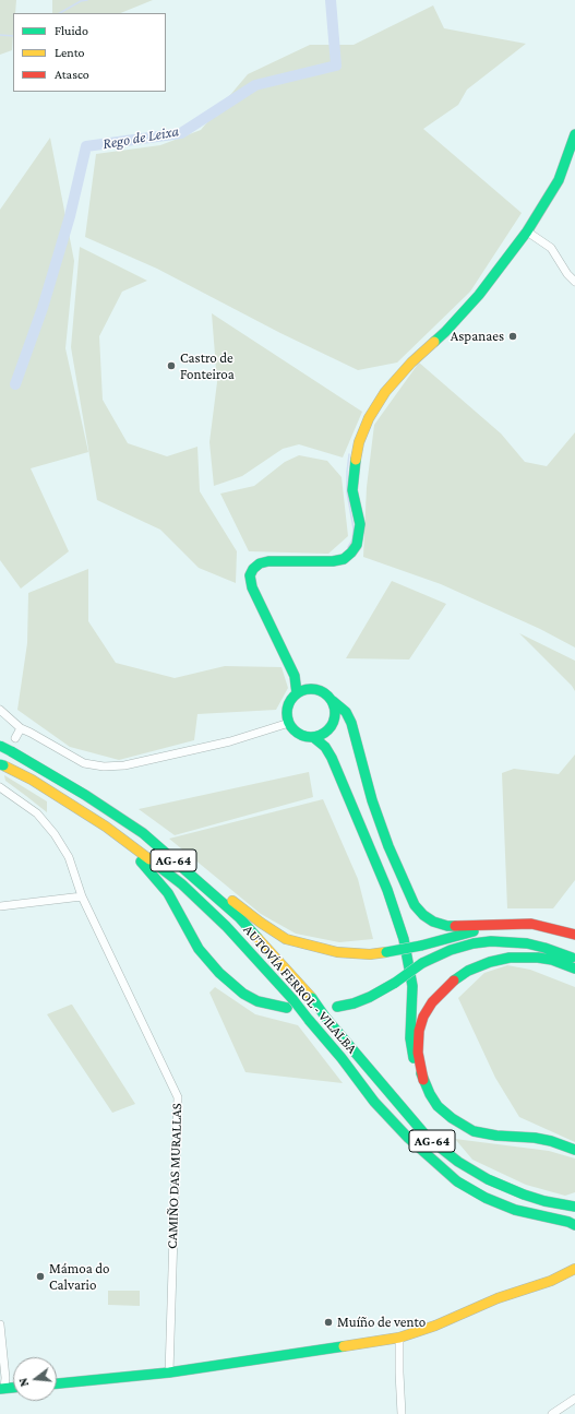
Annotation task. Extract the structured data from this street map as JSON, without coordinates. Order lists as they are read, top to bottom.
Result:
{
  "streets": {
    "main road": ["AG-64", "AUTOVÍA FERROL - VILALBA"],
    "street": ["CAMIÑO DAS MURALLAS"]
  },
  "water": ["Rego de Leixa"],
  "places": [
    "Aspanaes",
    "Castro de Fonteiroa",
    "Mámoa do Calvario",
    "Muíño de vento"
  ],
  "legend": ["Fluido", "Lento", "Atasco"],
  "north": "left"
}
